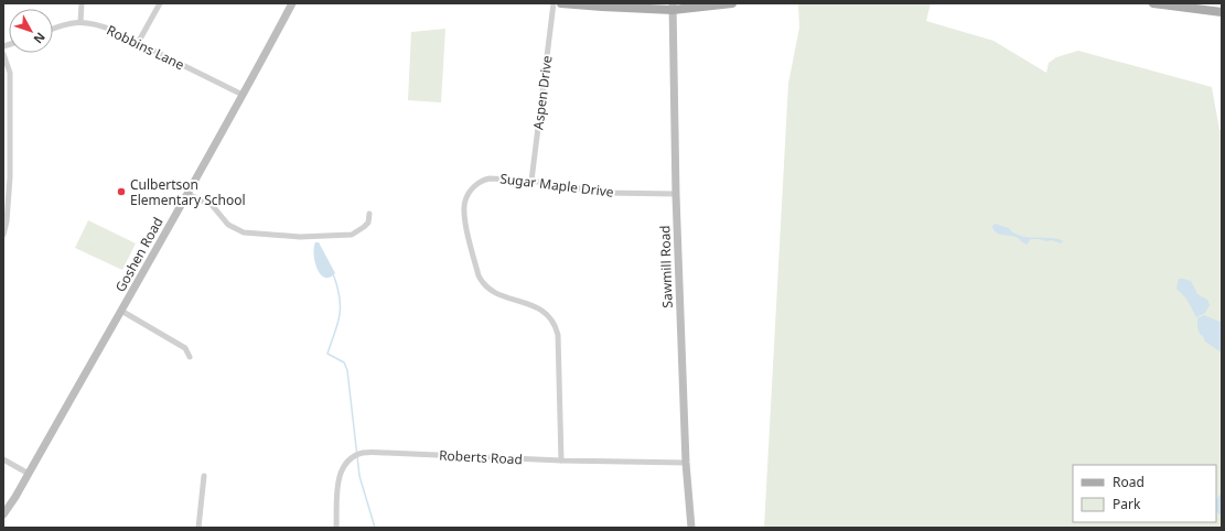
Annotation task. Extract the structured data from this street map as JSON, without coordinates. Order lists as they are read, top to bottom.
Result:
{
  "streets": {
    "street": [
      "Robbins Lane",
      "Aspen Drive",
      "Sugar Maple Drive",
      "Goshen Road",
      "Sawmill Road",
      "Roberts Road"
    ]
  },
  "crossings": [
    ["Robbins Lane", "Goshen Road"],
    ["Aspen Drive", "Sugar Maple Drive"],
    ["Sugar Maple Drive", "Sawmill Road"],
    ["Sugar Maple Drive", "Roberts Road"],
    ["Sawmill Road", "Roberts Road"]
  ],
  "places": ["Culbertson Elementary School"],
  "legend": ["Road", "Park"],
  "north": "bottom right"
}
